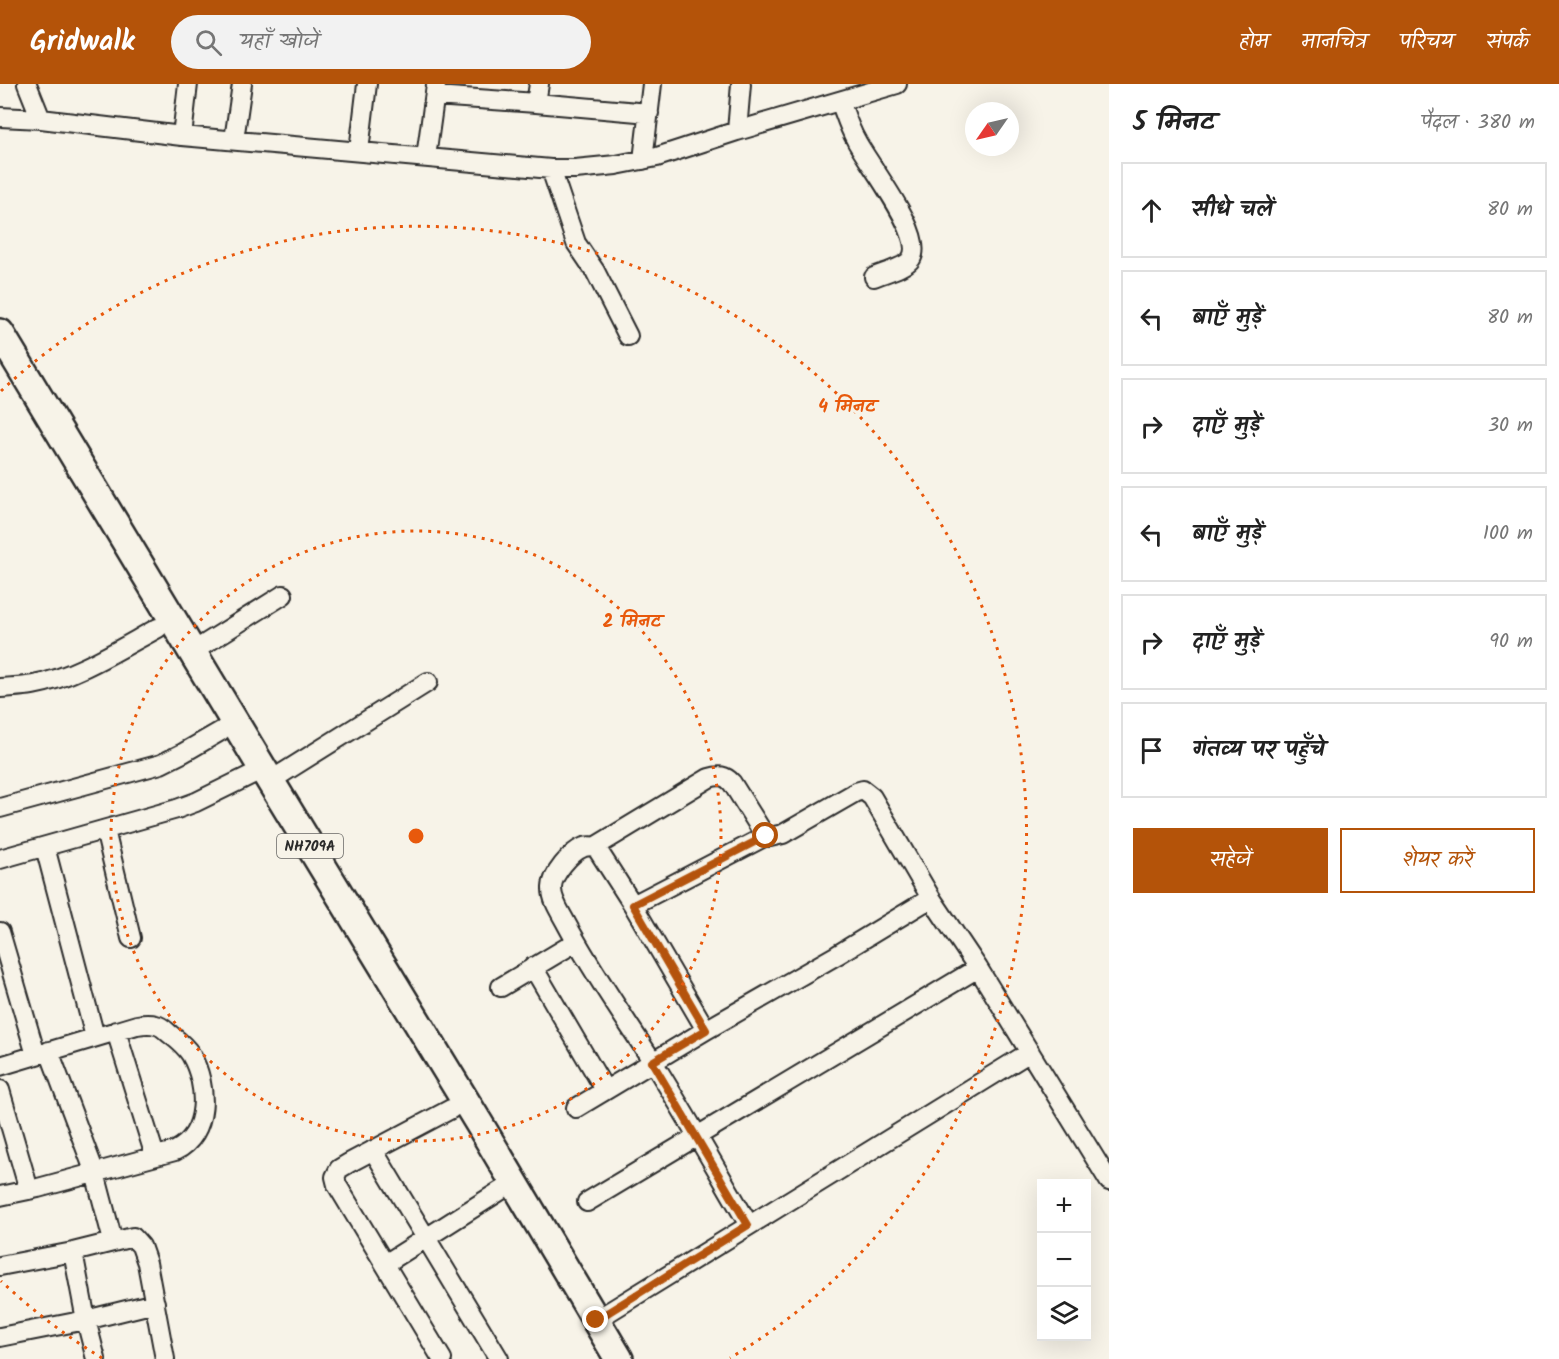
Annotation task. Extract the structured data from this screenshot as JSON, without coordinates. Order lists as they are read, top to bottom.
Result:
{
  "streets": {
    "highway": ["NH709A"]
  },
  "north": "bottom left",
  "page": {
    "header": "Gridwalk",
    "search": "यहाँ खोजें",
    "nav": [
      "होम",
      "मानचित्र",
      "परिचय",
      "संपर्क"
    ],
    "heading": ["5 मिनट", "पैदल · 380 m"],
    "list": [
      ["सीधे चलें", "80 m"],
      ["बाएँ मुड़ें", "80 m"],
      ["दाएँ मुड़ें", "30 m"],
      ["बाएँ मुड़ें", "100 m"],
      ["दाएँ मुड़ें", "90 m"],
      "गंतव्य पर पहुँचे"
    ],
    "buttons": ["सहेजें", "शेयर करें"],
    "map_buttons": ["+", "−"]
  },
  "rings": ["4 मिनट", "2 मिनट"]
}
